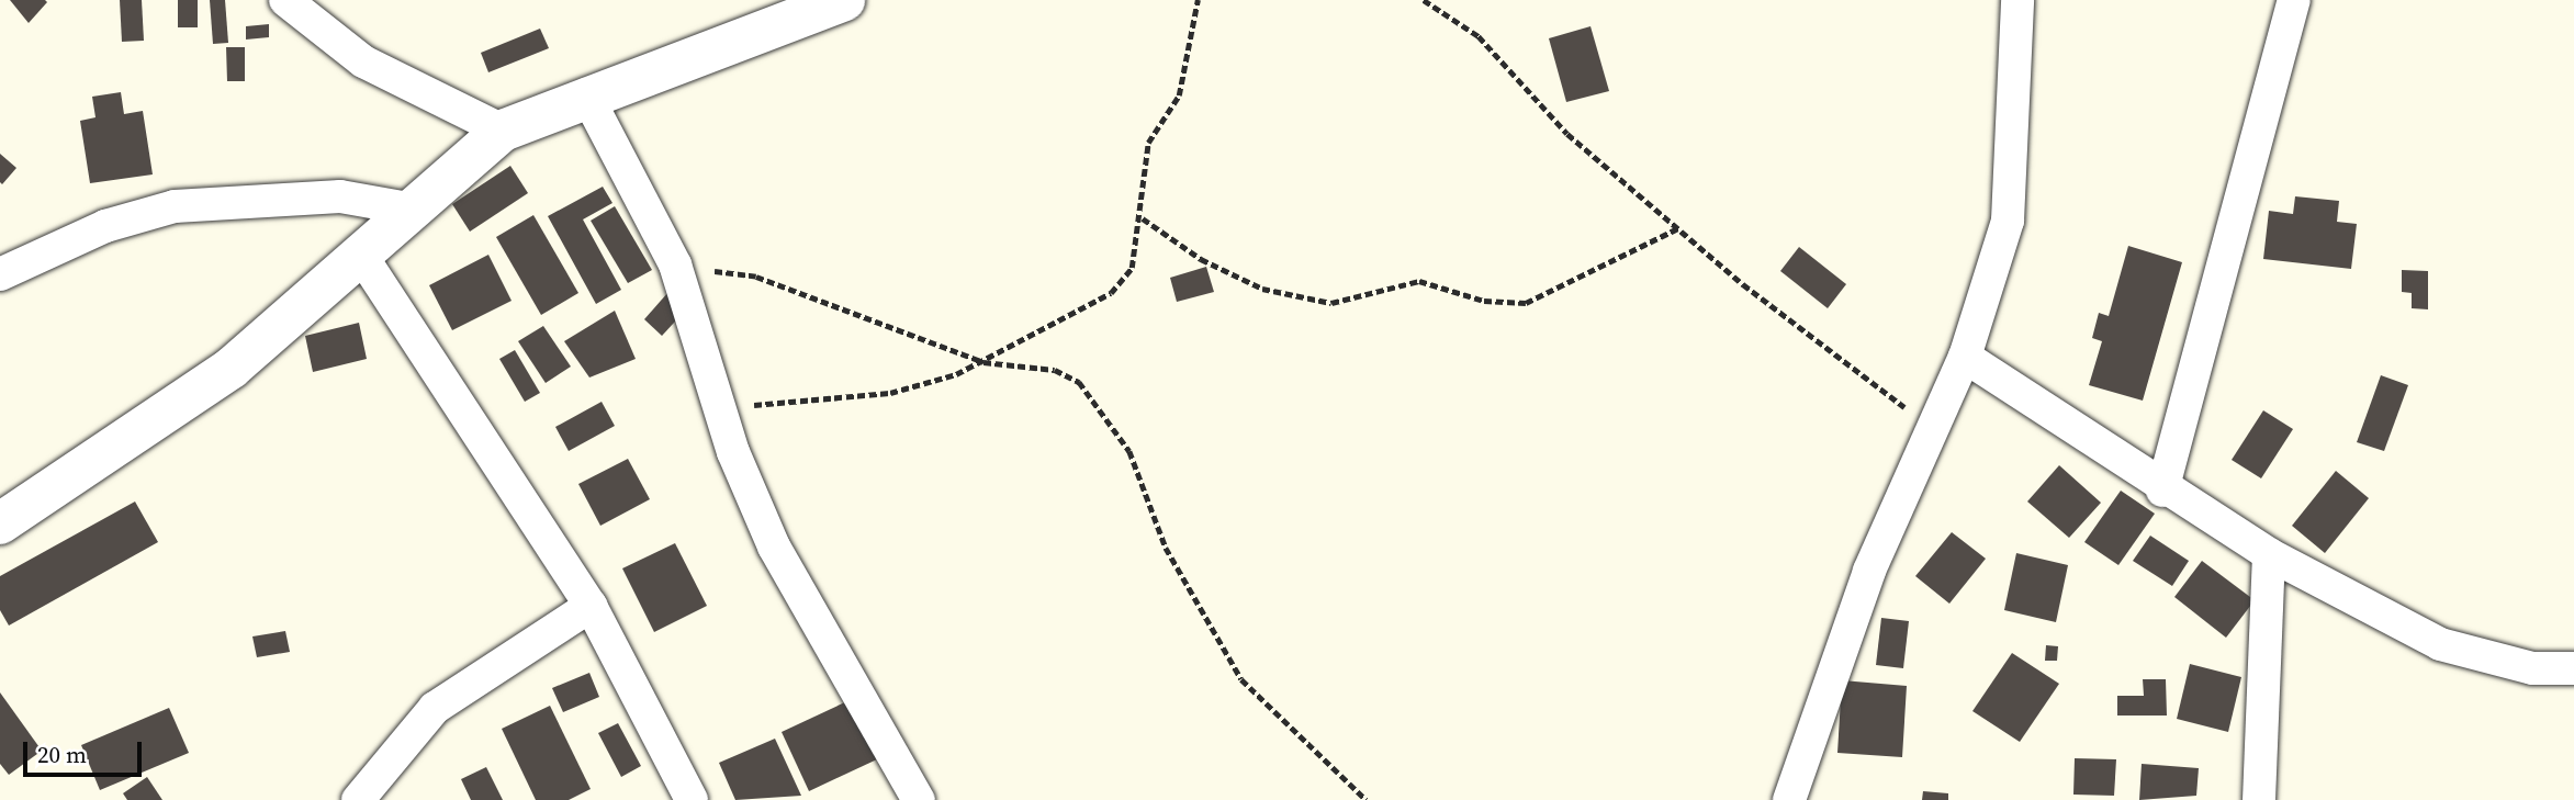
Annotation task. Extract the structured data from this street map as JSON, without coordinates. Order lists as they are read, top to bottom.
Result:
{
  "scale_bar": "20 m"
}
